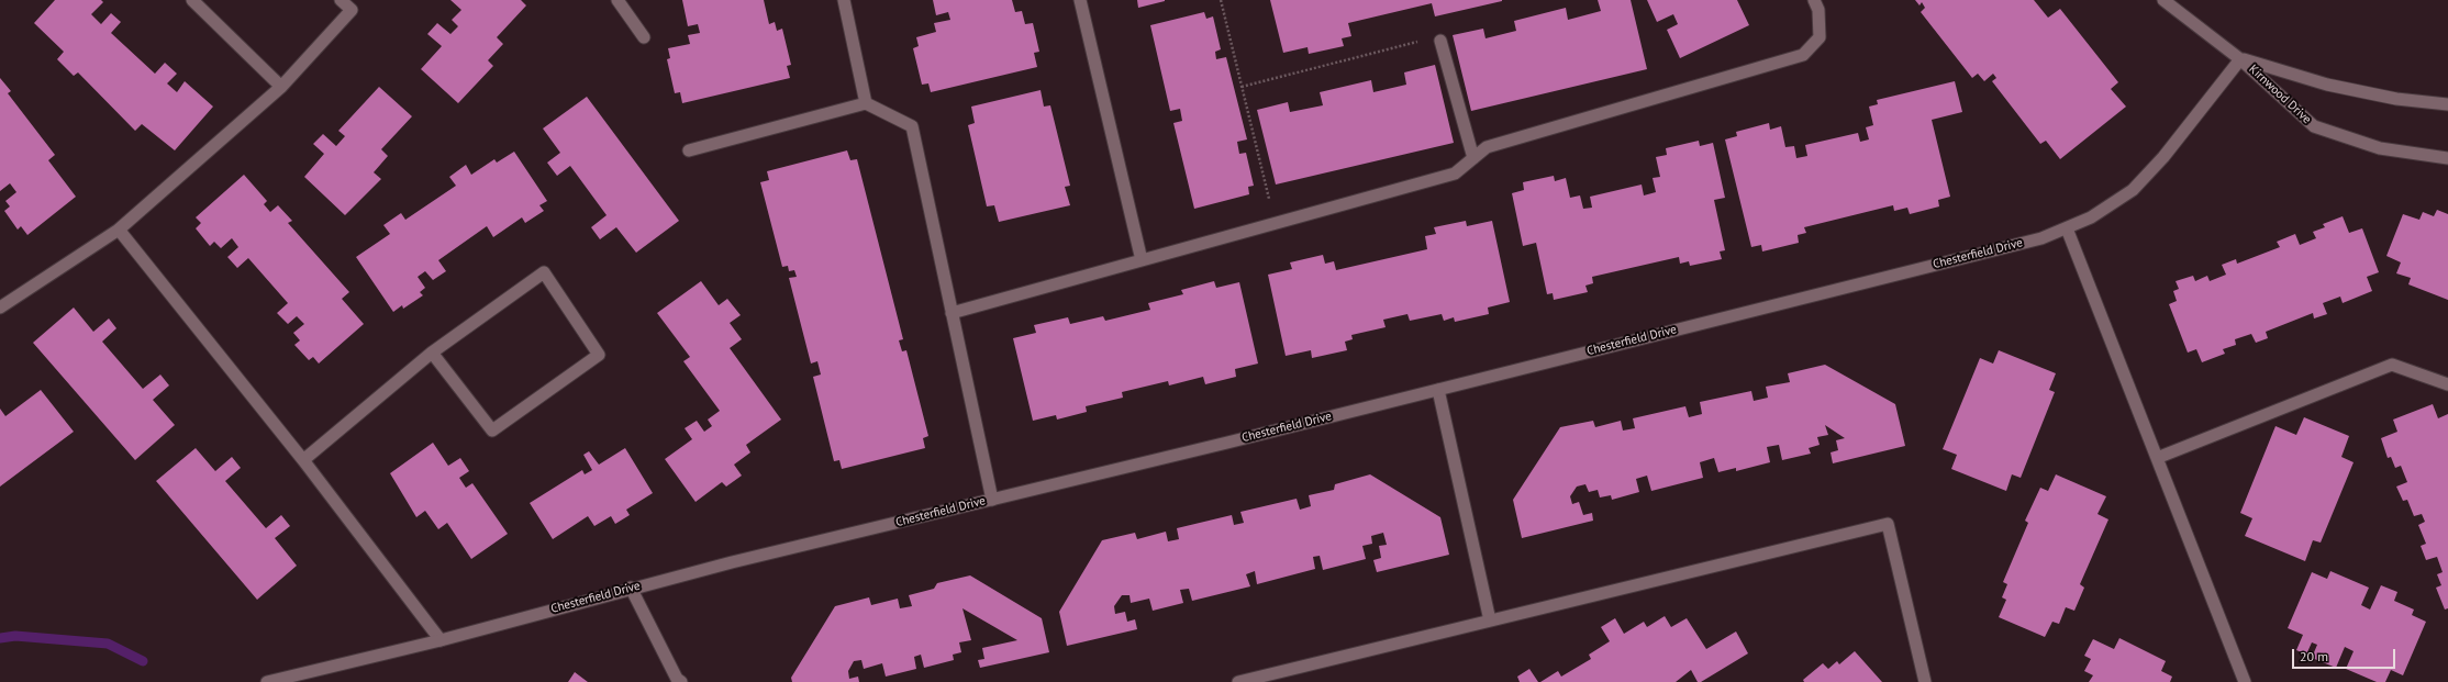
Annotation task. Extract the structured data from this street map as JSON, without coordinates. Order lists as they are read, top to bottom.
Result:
{
  "streets": {
    "street": ["Kirnwood Drive", "Chesterfield Drive"]
  },
  "crossings": [
    ["Kirnwood Drive", "Chesterfield Drive"]
  ],
  "scale_bar": "20 m"
}
